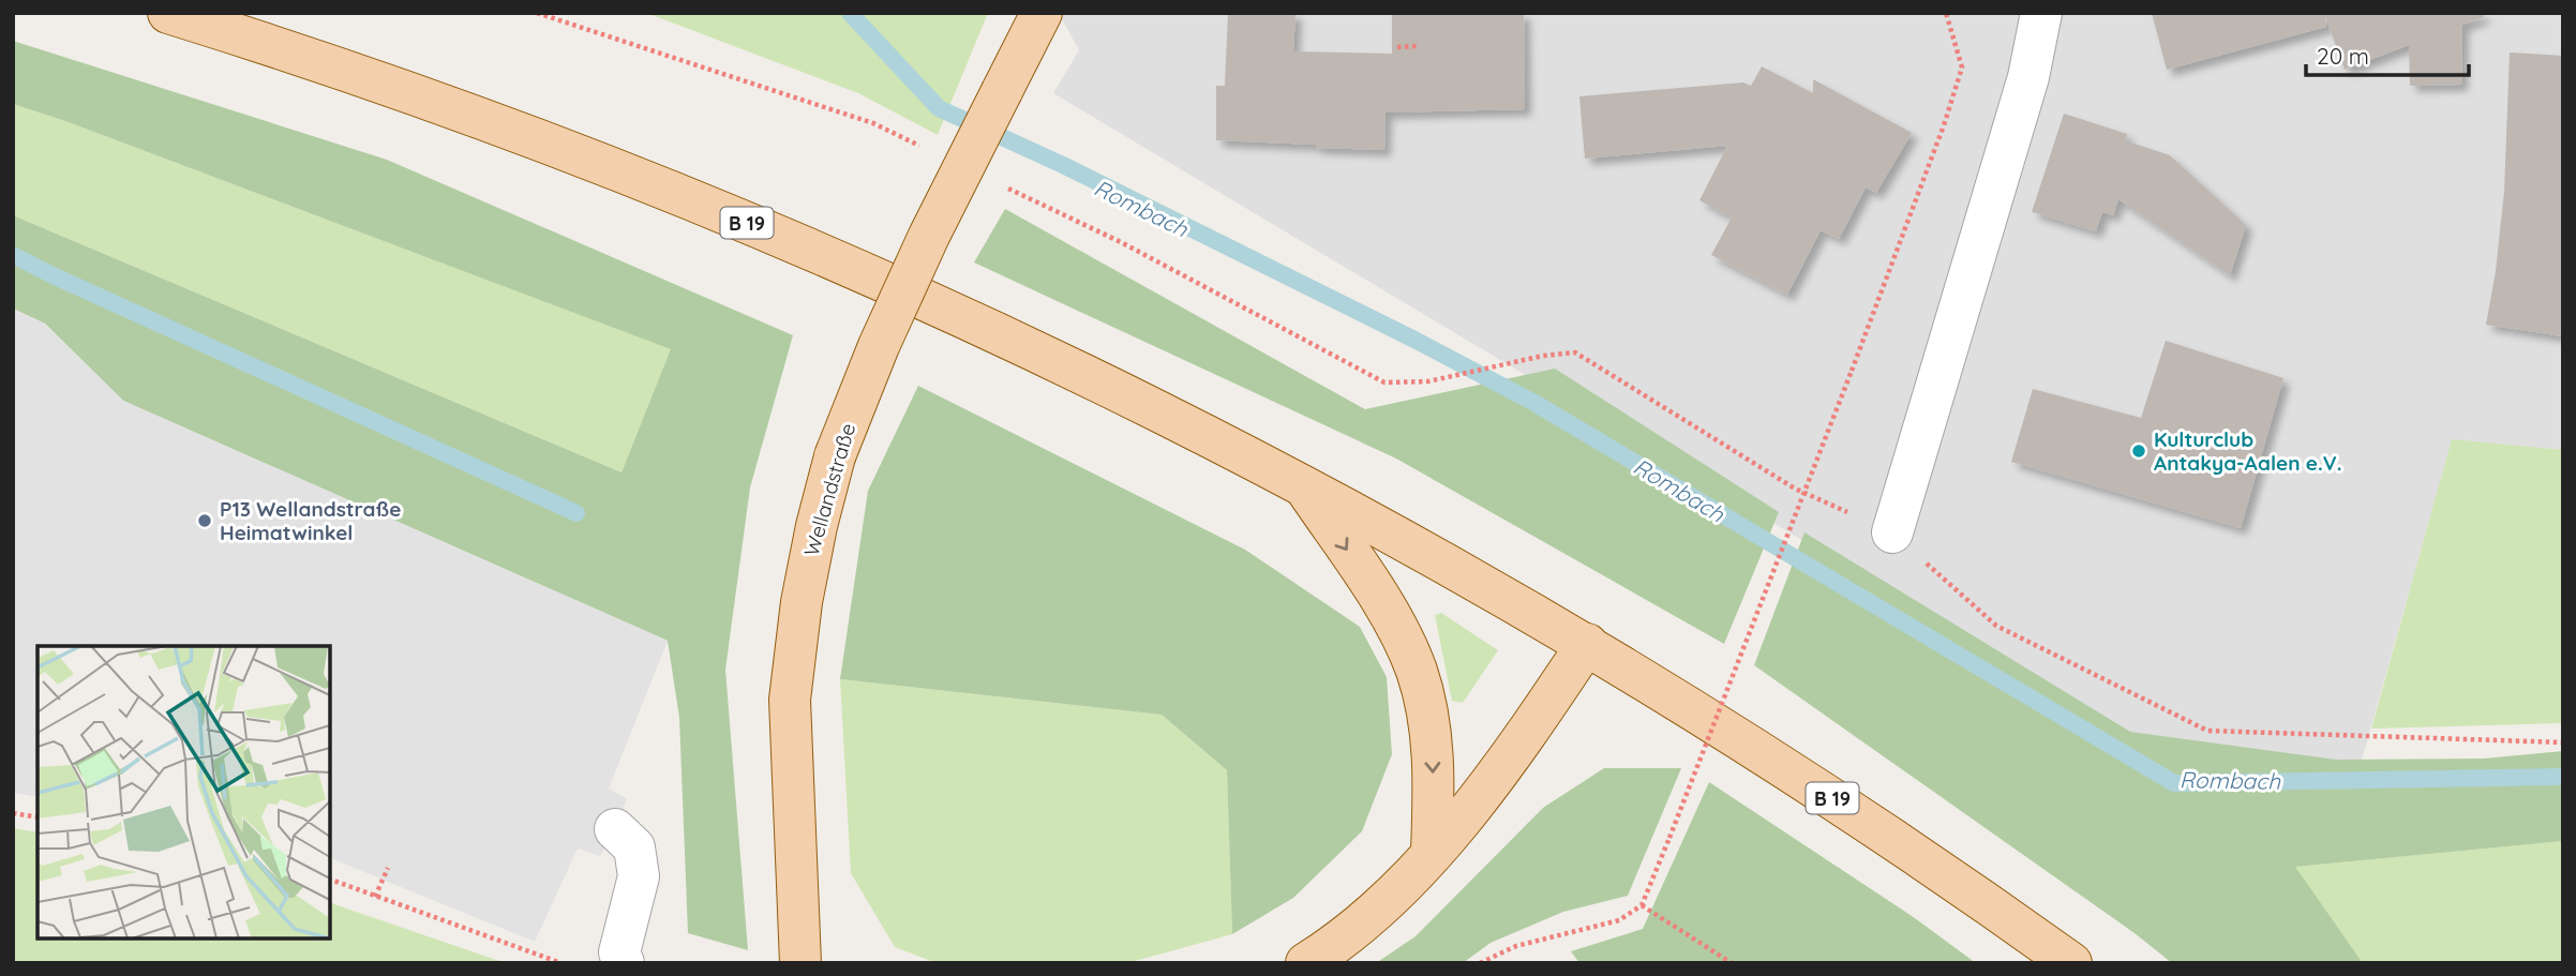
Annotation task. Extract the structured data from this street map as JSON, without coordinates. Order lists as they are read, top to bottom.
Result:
{
  "streets": {
    "main road": ["B 19", "Wellandstraße"]
  },
  "water": ["Rombach"],
  "places": ["Kulturclub Antakya-Aalen e.V.", "P13 Wellandstraße Heimatwinkel"],
  "scale_bar": "20 m"
}
